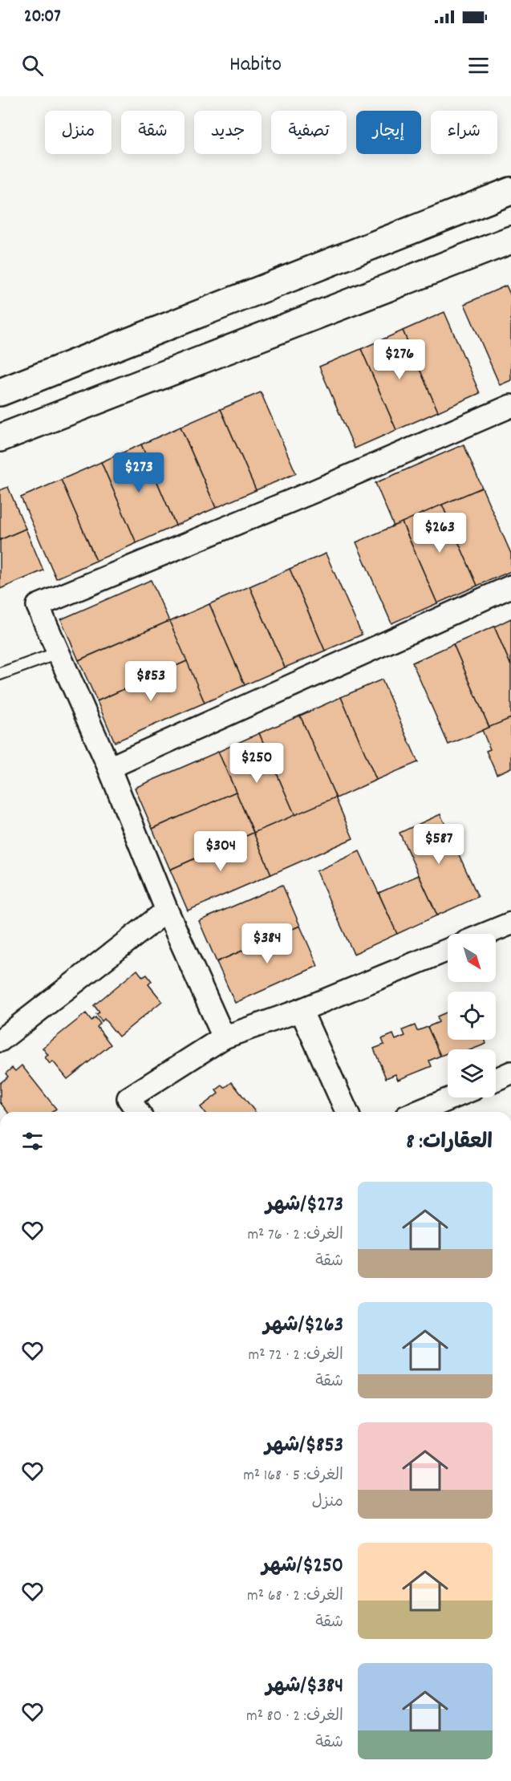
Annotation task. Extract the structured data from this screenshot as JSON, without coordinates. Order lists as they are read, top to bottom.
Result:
{
  "north": "bottom right",
  "page": {
    "status": "20:07",
    "header": "Habito",
    "chip": [
      "شراء",
      "إيجار",
      "تصفية",
      "جديد",
      "شقة",
      "منزل"
    ],
    "price": [
      "$276",
      "$273",
      "$263",
      "$853",
      "$250",
      "$587",
      "$304",
      "$384"
    ],
    "heading": "العقارات: 8",
    "list": [
      {
        "name": "$273/شهر",
        "note": "الغرف: 2 · 76 m² · شقة"
      },
      {
        "name": "$263/شهر",
        "note": "الغرف: 2 · 72 m² · شقة"
      },
      {
        "name": "$853/شهر",
        "note": "الغرف: 5 · 168 m² · منزل"
      },
      {
        "name": "$250/شهر",
        "note": "الغرف: 2 · 68 m² · شقة"
      },
      {
        "name": "$384/شهر",
        "note": "الغرف: 2 · 80 m² · شقة"
      }
    ]
  }
}
